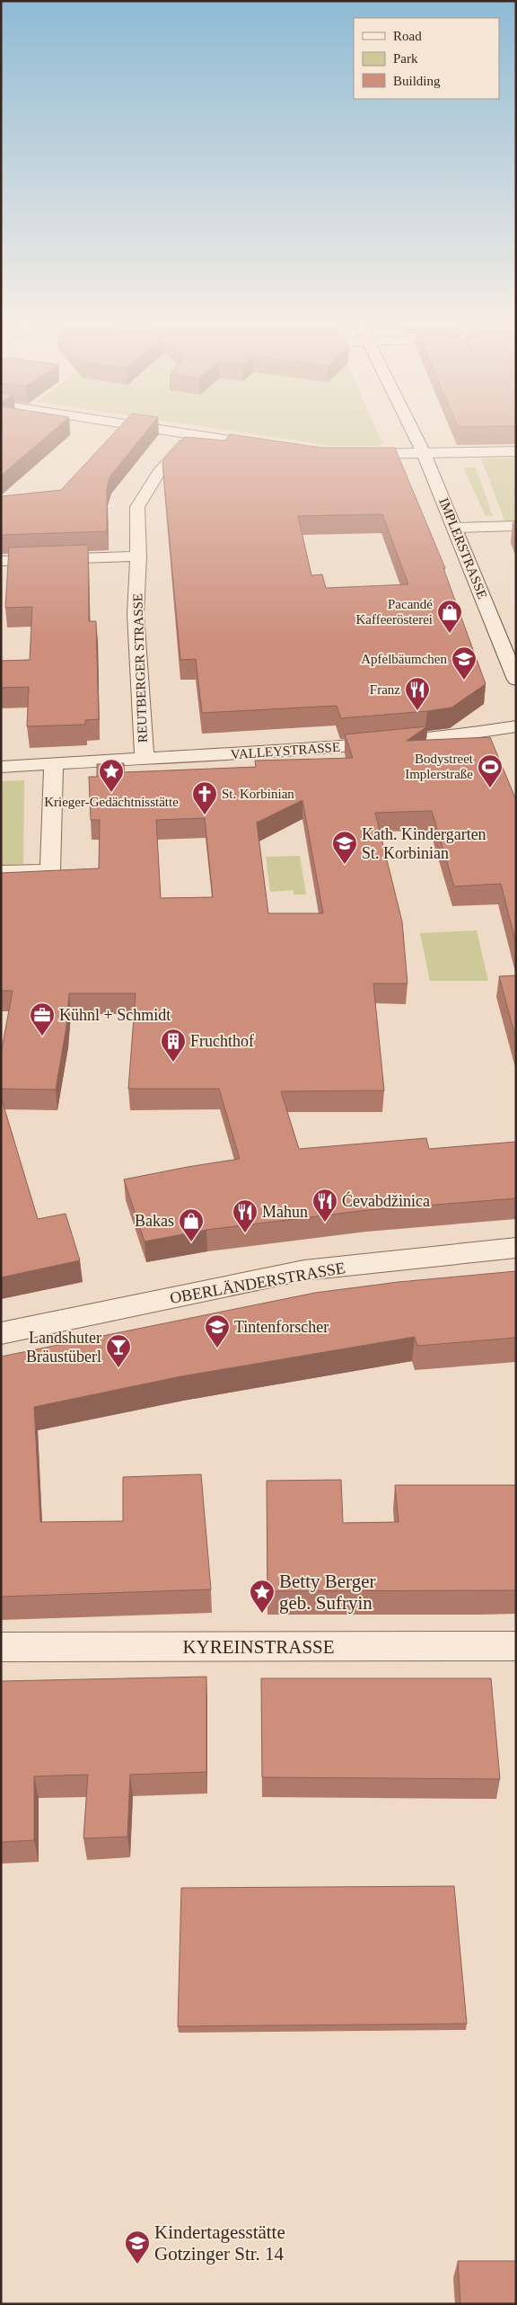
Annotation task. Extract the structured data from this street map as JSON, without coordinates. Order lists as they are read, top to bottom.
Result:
{
  "streets": {
    "street": [
      "IMPLERSTRASSE",
      "REUTBERGER STRASSE",
      "VALLEYSTRASSE",
      "OBERLÄNDERSTRASSE",
      "KYREINSTRASSE"
    ]
  },
  "crossings": [
    ["REUTBERGER STRASSE", "VALLEYSTRASSE"]
  ],
  "places": {
    "shop": ["Pacandé Kaffeerösterei", "Bakas"],
    "school or university": [
      "Apfelbäumchen",
      "Kath. Kindergarten St. Korbinian",
      "Tintenforscher",
      "Kindertagesstätte Gotzinger Str. 14"
    ],
    "restaurant": ["Franz", "Ćevabdžinica", "Mahun"],
    "sports": ["Bodystreet Implerstraße"],
    "place": ["Krieger-Gedächtnisstätte", "Betty Berger geb. Sufryin"],
    "church": ["St. Korbinian"],
    "office": ["Kühnl + Schmidt"],
    "building": ["Fruchthof"],
    "bar": ["Landshuter Bräustüberl"]
  },
  "legend": ["Road", "Park", "Building"]
}
